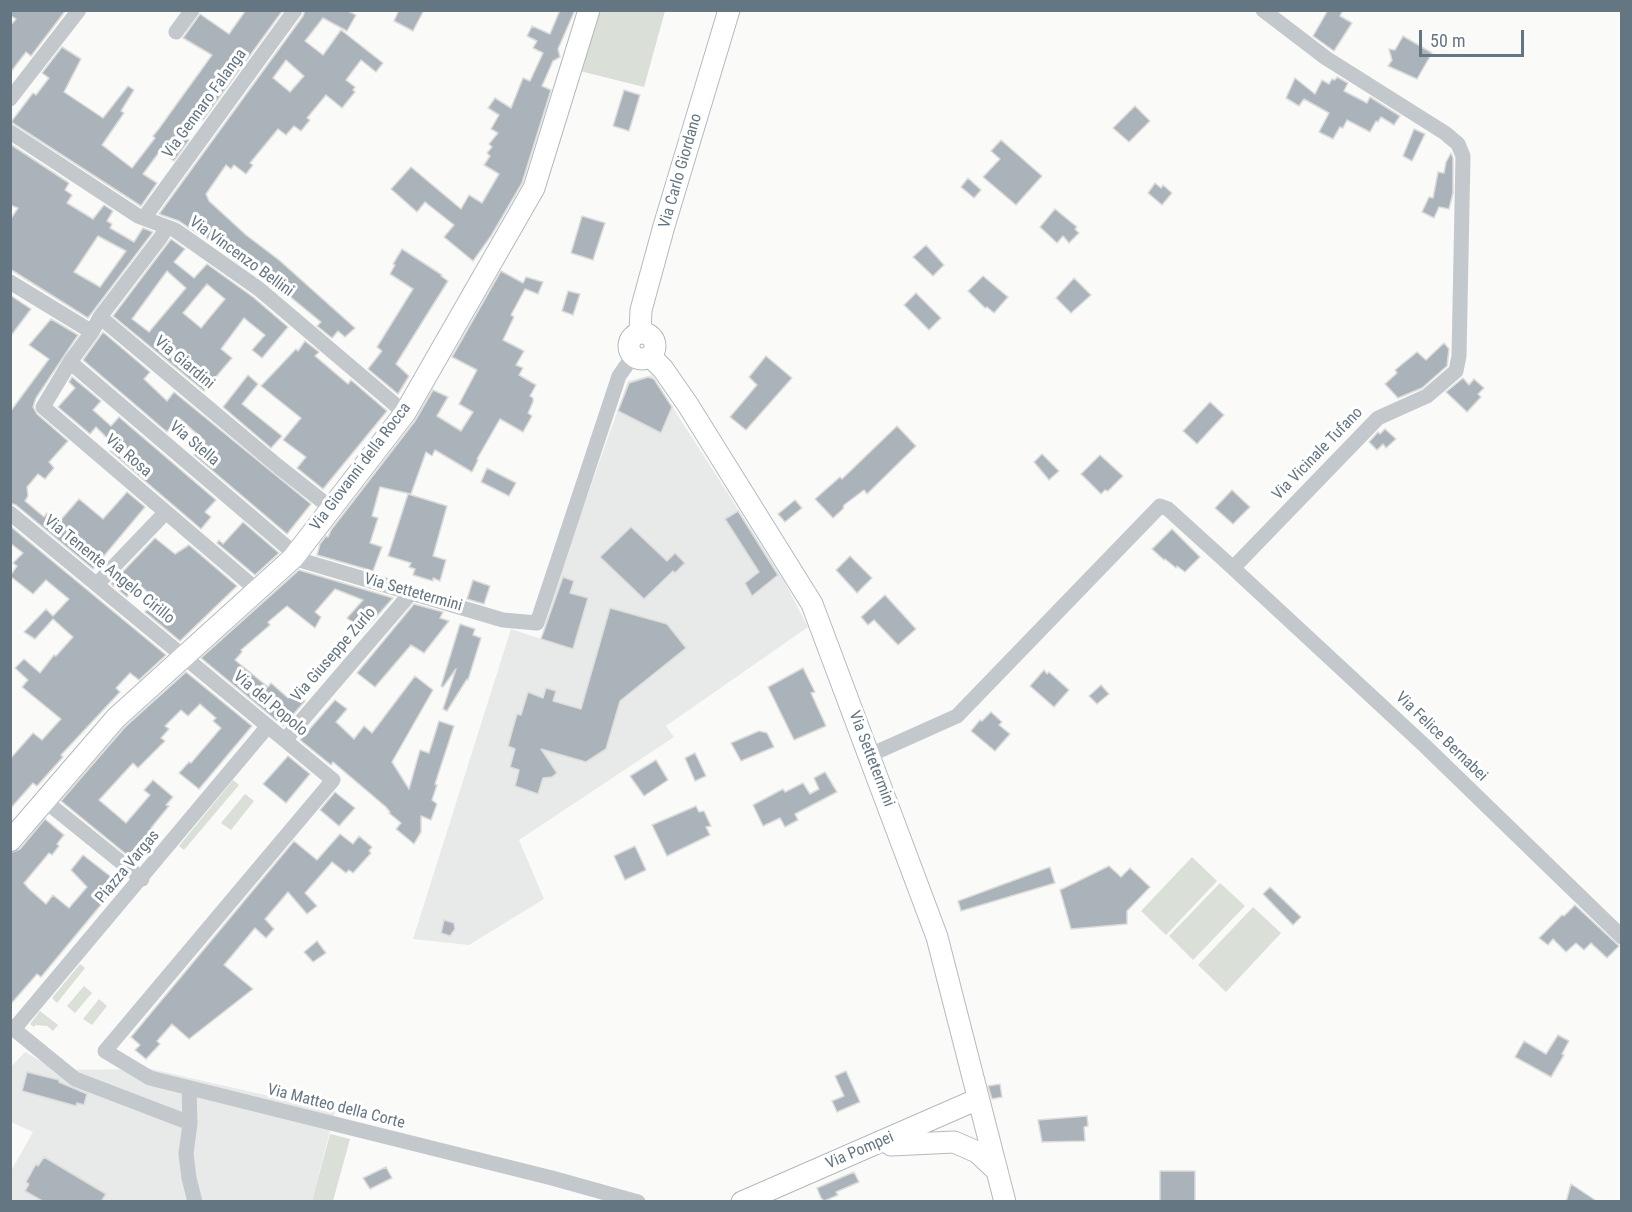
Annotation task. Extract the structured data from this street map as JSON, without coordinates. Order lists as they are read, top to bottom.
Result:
{
  "streets": {
    "street": [
      "Via Gennaro Falanga",
      "Via Carlo Giordano",
      "Via Vincenzo Bellini",
      "Via Giardini",
      "Via Stella",
      "Via Vicinale Tufano",
      "Via Rosa",
      "Via Giovanni della Rocca",
      "Via Tenente Angelo Cirillo",
      "Via Settetermini",
      "Via Giuseppe Zurlo",
      "Via del Popolo",
      "Via Felice Bernabei",
      "Piazza Vargas",
      "Via Matteo della Corte",
      "Via Pompei"
    ]
  },
  "crossings": [
    ["Via Gennaro Falanga", "Via Vincenzo Bellini"],
    ["Via Carlo Giordano", "Via Settetermini"],
    ["Via Vincenzo Bellini", "Via Giovanni della Rocca"],
    ["Via Giardini", "Via Giovanni della Rocca"],
    ["Via Stella", "Via Rosa"],
    ["Via Stella", "Via Giovanni della Rocca"],
    ["Via Stella", "Via Settetermini"],
    ["Via Vicinale Tufano", "Via Felice Bernabei"],
    ["Via Rosa", "Via Giovanni della Rocca"],
    ["Via Giovanni della Rocca", "Via Tenente Angelo Cirillo"],
    ["Via Giovanni della Rocca", "Via Settetermini"],
    ["Via Giovanni della Rocca", "Via del Popolo"],
    ["Via Tenente Angelo Cirillo", "Via del Popolo"],
    ["Via Settetermini", "Via Giuseppe Zurlo"],
    ["Via Settetermini", "Via Pompei"],
    ["Via Giuseppe Zurlo", "Via del Popolo"],
    ["Via del Popolo", "Piazza Vargas"],
    ["Via del Popolo", "Via Matteo della Corte"]
  ],
  "scale_bar": "50 m"
}
